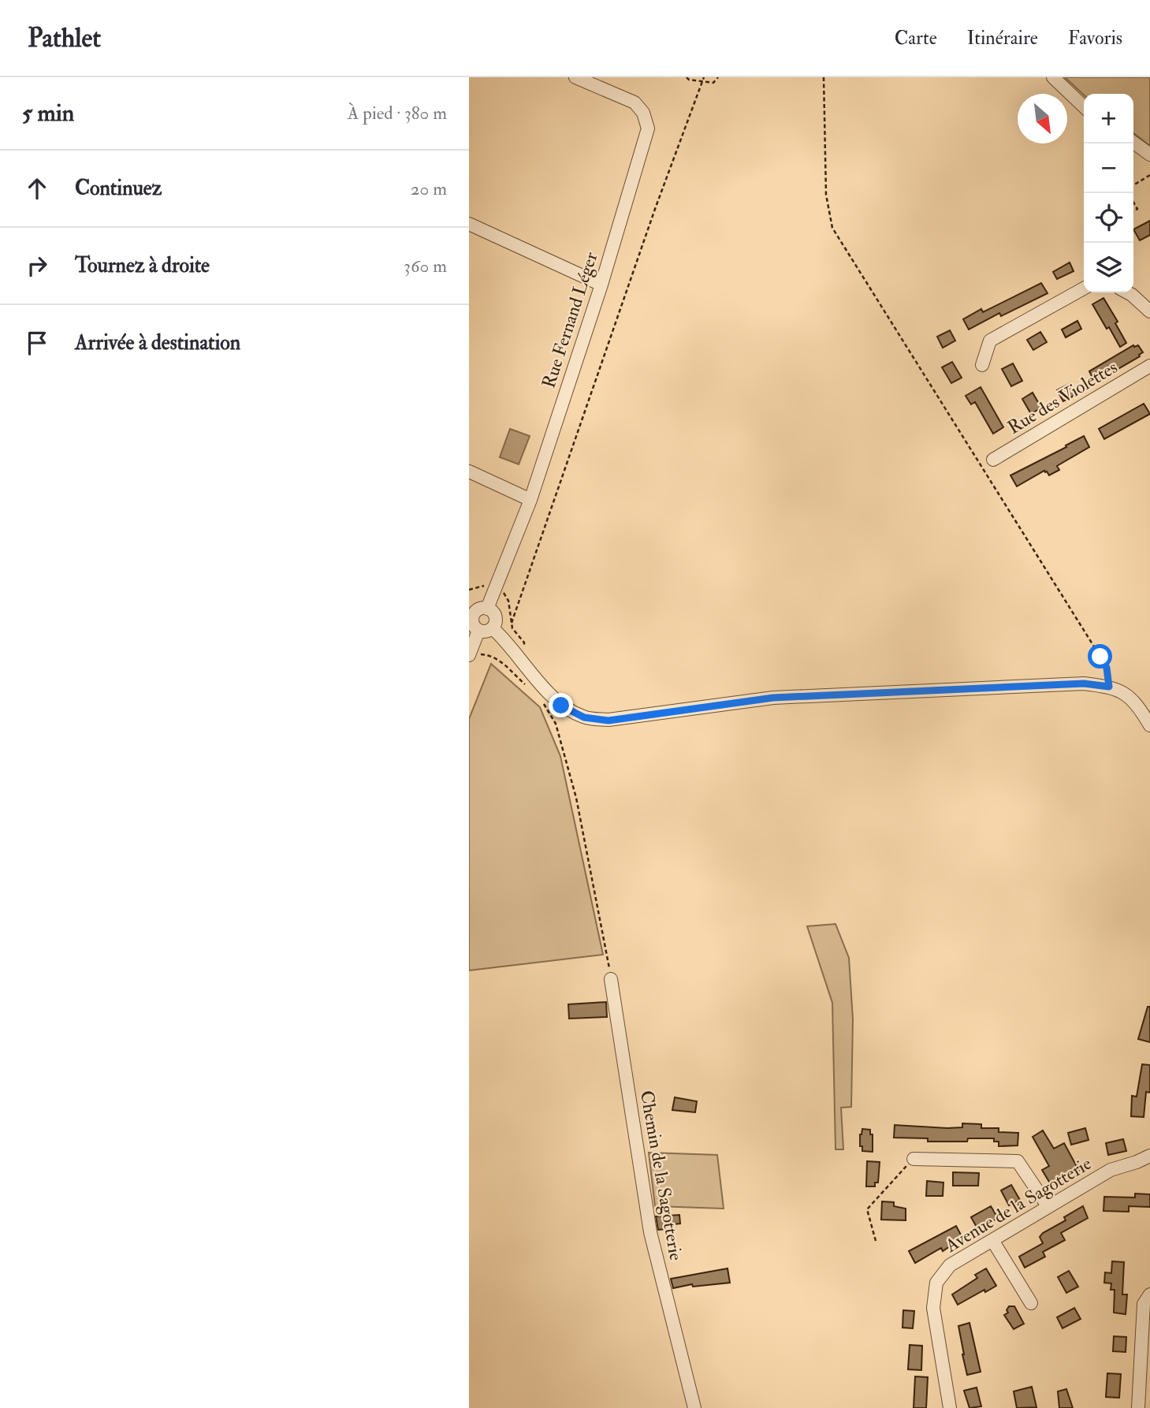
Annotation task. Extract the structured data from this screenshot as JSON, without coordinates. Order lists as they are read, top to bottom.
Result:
{
  "streets": {
    "street": [
      "Rue Fernand Léger",
      "Rue des Violettes",
      "Chemin de la Sagotterie",
      "Avenue de la Sagotterie"
    ]
  },
  "north": "bottom right",
  "page": {
    "header": "Pathlet",
    "nav": ["Carte", "Itinéraire", "Favoris"],
    "heading": ["5 min", "À pied · 380 m"],
    "map_buttons": ["+", "−"],
    "list": [
      ["Continuez", "20 m"],
      ["Tournez à droite", "360 m"],
      "Arrivée à destination"
    ]
  }
}
